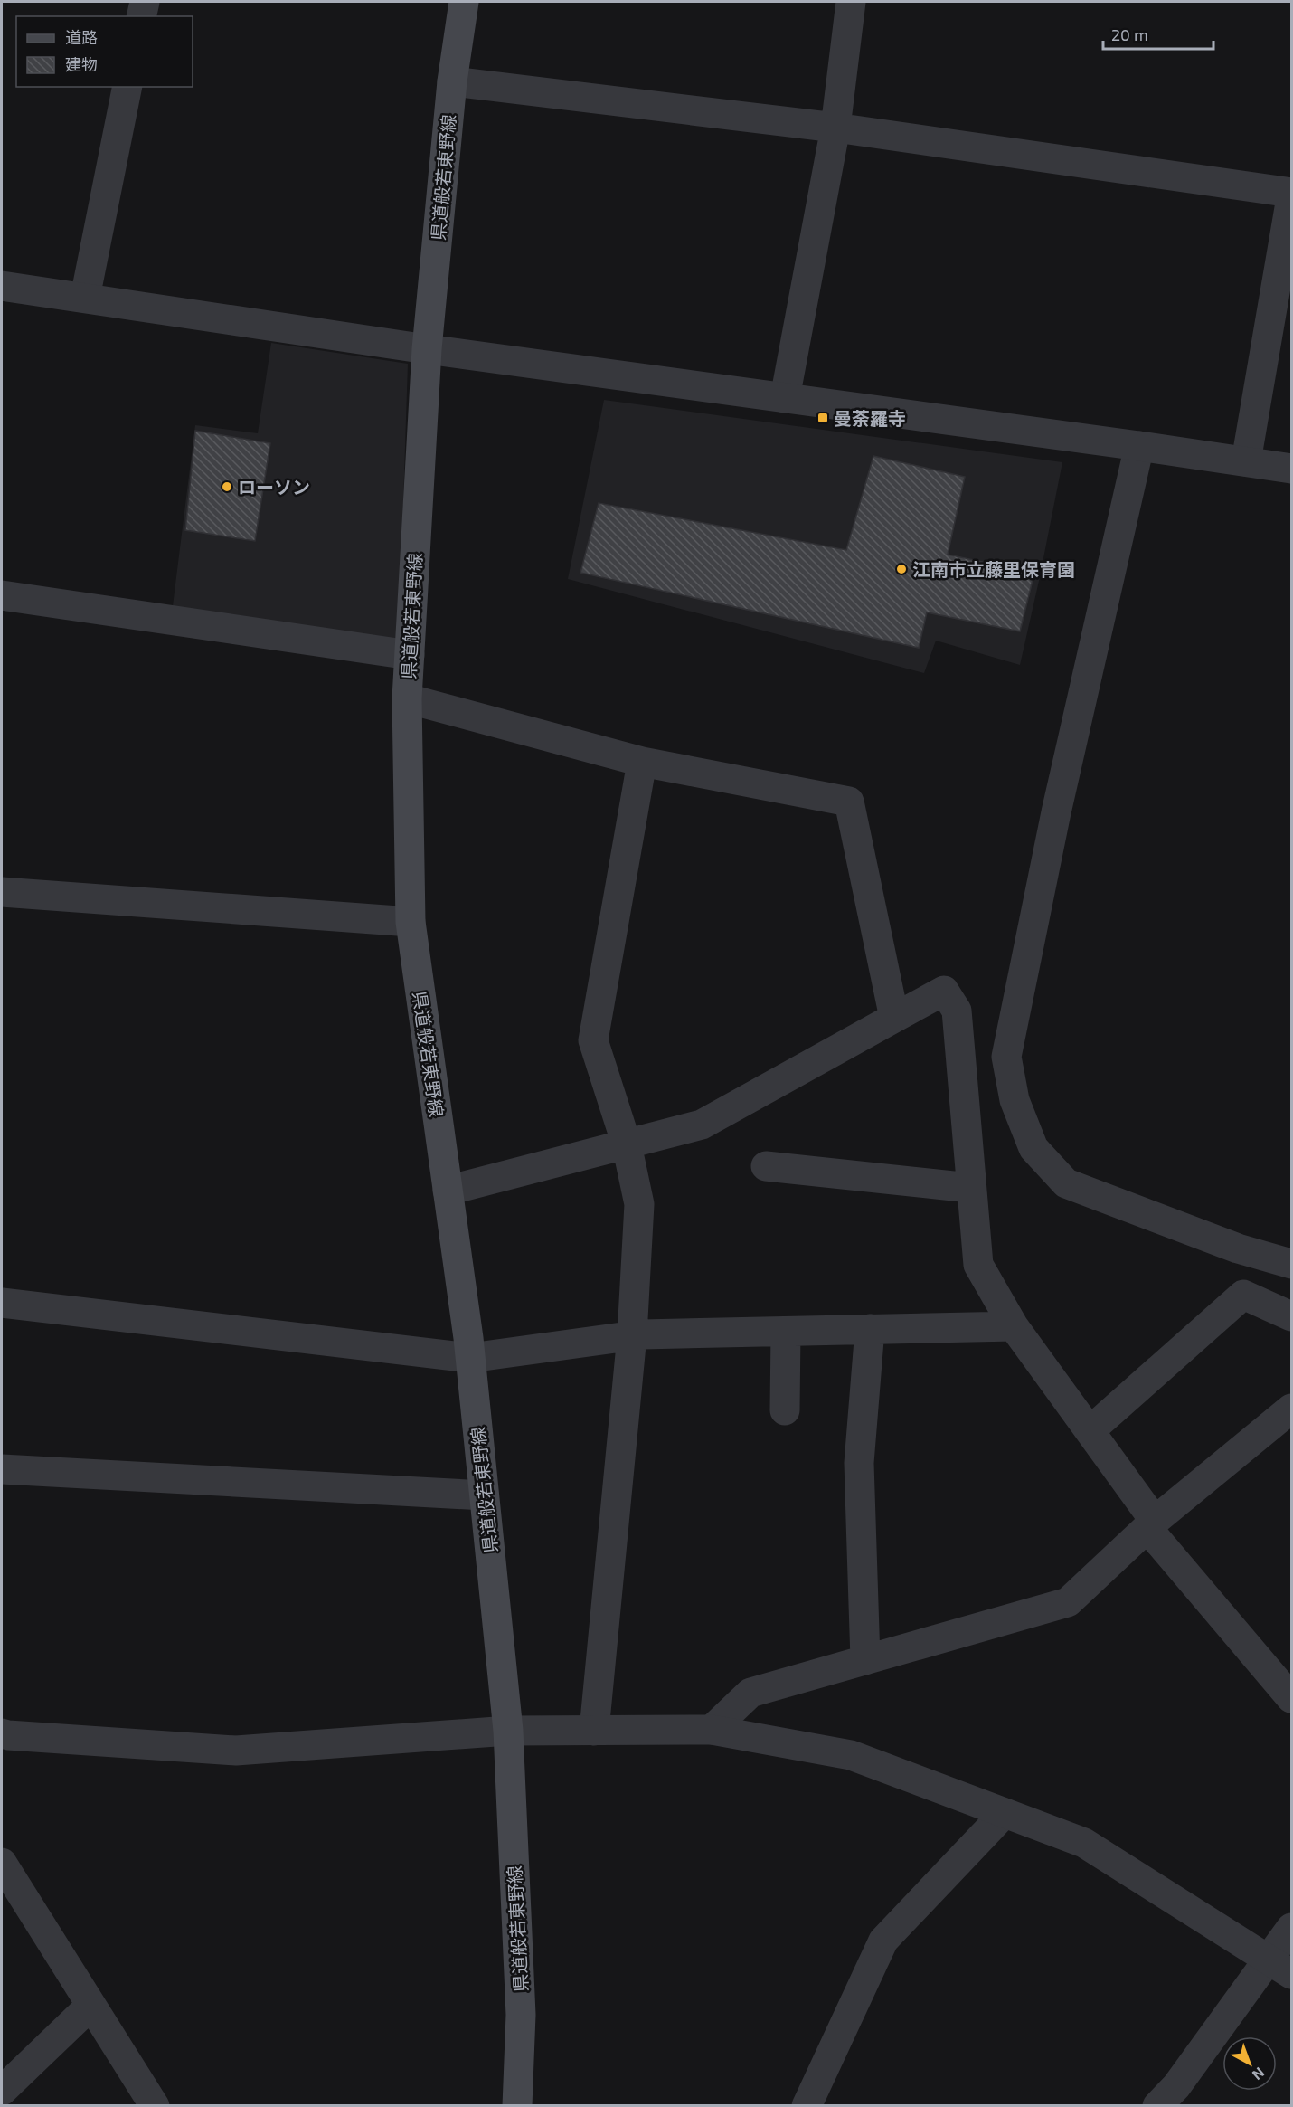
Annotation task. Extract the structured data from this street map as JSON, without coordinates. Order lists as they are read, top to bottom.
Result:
{
  "streets": {
    "main road": ["県道般若東野線"]
  },
  "places": {
    "transit": ["曼荼羅寺"],
    "other": ["ローソン", "江南市立藤里保育園"]
  },
  "legend": ["道路", "建物"],
  "scale_bar": "20 m",
  "north": "bottom right"
}
